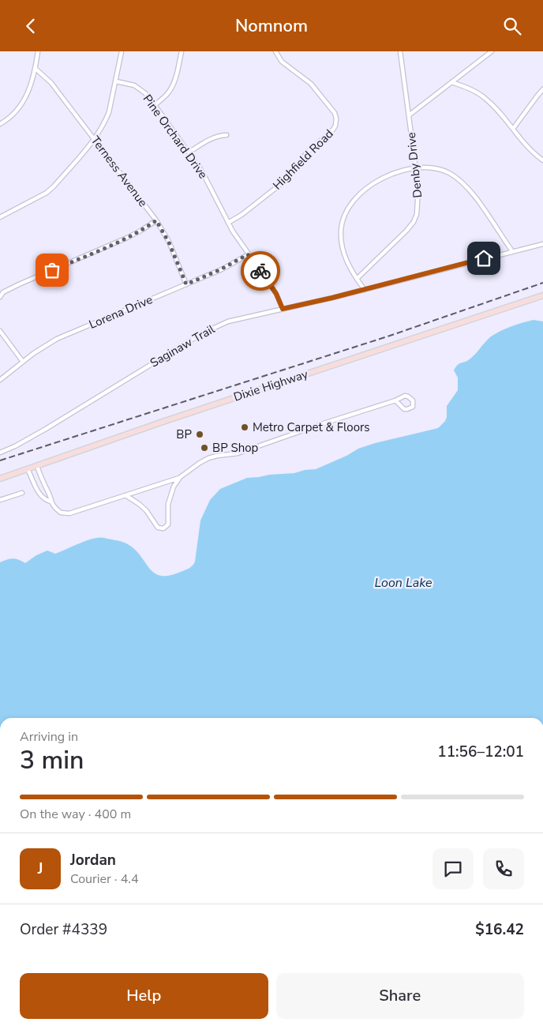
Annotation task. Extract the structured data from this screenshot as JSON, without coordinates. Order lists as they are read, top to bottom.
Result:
{
  "streets": {
    "main road": ["Dixie Highway"],
    "street": [
      "Pine Orchard Drive",
      "Highfield Road",
      "Denby Drive",
      "Terness Avenue",
      "Lorena Drive",
      "Saginaw Trail"
    ]
  },
  "crossings": [
    ["Pine Orchard Drive", "Highfield Road"],
    ["Pine Orchard Drive", "Lorena Drive"],
    ["Pine Orchard Drive", "Saginaw Trail"],
    ["Terness Avenue", "Lorena Drive"]
  ],
  "water": ["Loon Lake"],
  "places": ["Metro Carpet & Floors", "BP", "BP Shop"],
  "page": {
    "header": "Nomnom",
    "heading": ["3 min", "Arriving in", "11:56–12:01"],
    "panel": [
      "Jordan",
      "Courier · 4.4",
      "Order #4339",
      "$16.42"
    ],
    "bar": "On the way · 400 m",
    "round": "J",
    "buttons": ["Help", "Share"]
  }
}
